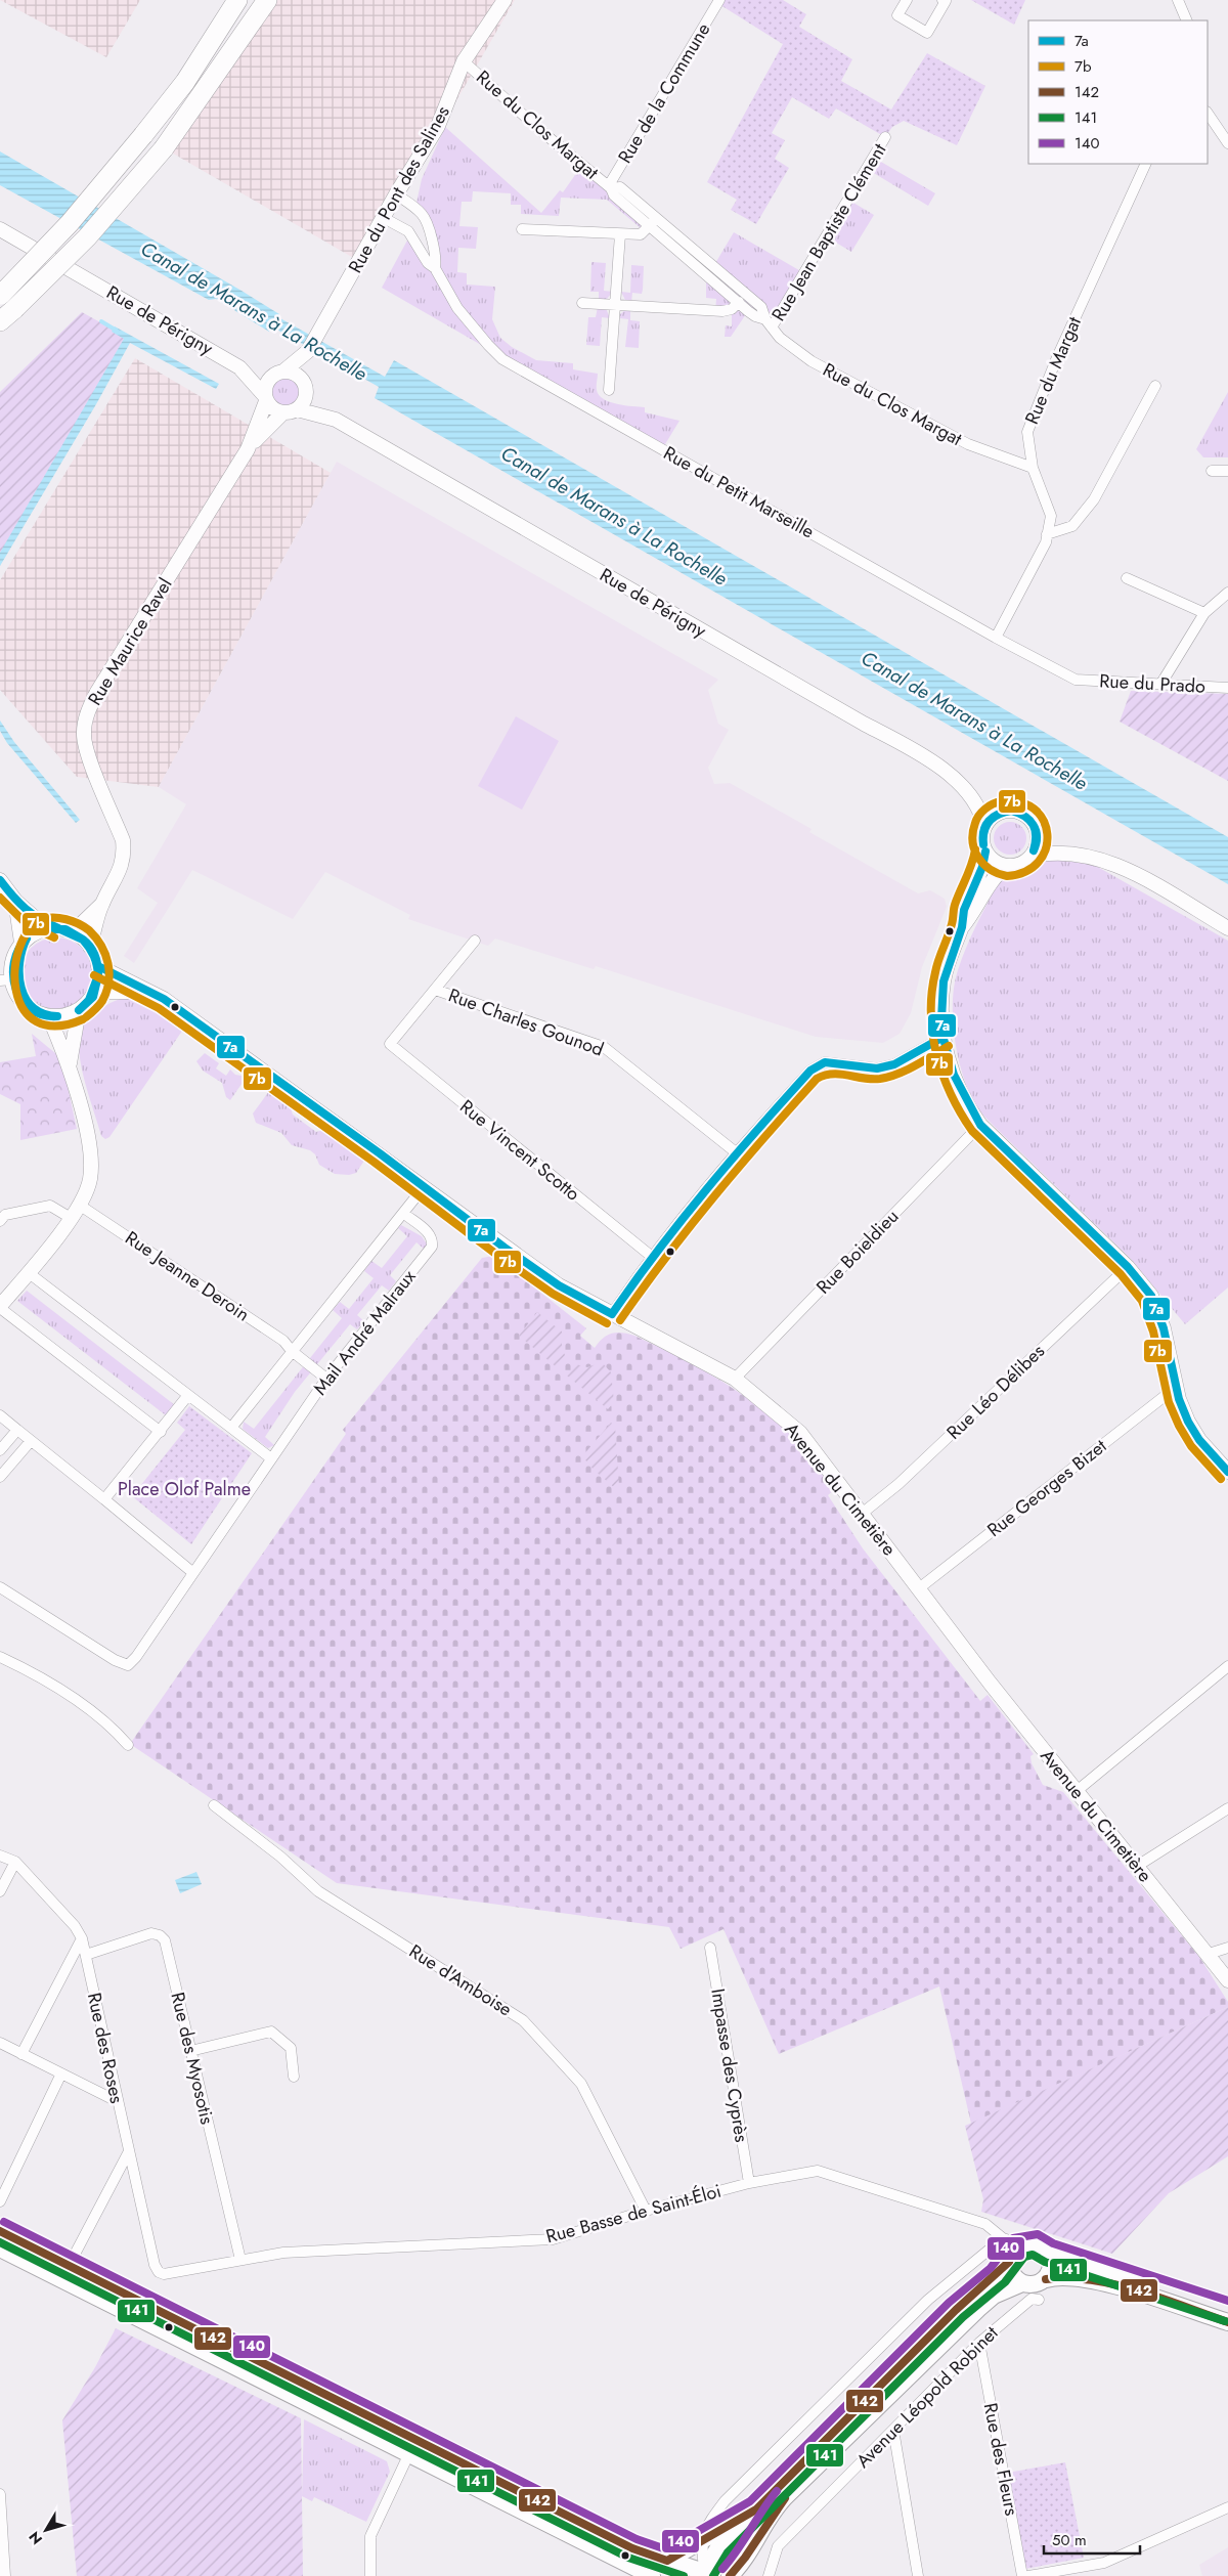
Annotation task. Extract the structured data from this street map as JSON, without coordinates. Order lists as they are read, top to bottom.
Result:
{
  "streets": {
    "main road": ["Avenue Léopold Robinet"],
    "street": [
      "Rue de la Commune",
      "Rue du Clos Margat",
      "Rue du Pont des Salines",
      "Rue Jean Baptiste Clément",
      "Rue de Périgny",
      "Rue du Margat",
      "Rue du Petit Marseille",
      "Rue Maurice Ravel",
      "Rue du Prado",
      "Rue Charles Gounod",
      "Rue Vincent Scotto",
      "Rue Boieldieu",
      "Rue Jeanne Deroin",
      "Mail André Malraux",
      "Rue Léo Délibes",
      "Rue Georges Bizet",
      "Avenue du Cimetière",
      "Rue d'Amboise",
      "Rue des Roses",
      "Rue des Myosotis",
      "Impasse des Cyprès",
      "Rue Basse de Saint-Éloi",
      "Rue des Fleurs"
    ]
  },
  "crossings": [
    ["Rue de la Commune", "Rue du Clos Margat"],
    ["Rue du Clos Margat", "Rue du Pont des Salines"],
    ["Rue du Clos Margat", "Rue Jean Baptiste Clément"],
    ["Rue du Clos Margat", "Rue du Margat"],
    ["Rue du Pont des Salines", "Rue de Périgny"],
    ["Rue du Pont des Salines", "Rue du Petit Marseille"],
    ["Rue du Pont des Salines", "Rue Maurice Ravel"],
    ["Rue de Périgny", "Rue Maurice Ravel"],
    ["Rue du Margat", "Rue du Petit Marseille"],
    ["Rue du Petit Marseille", "Rue du Prado"],
    ["Rue Maurice Ravel", "Avenue du Cimetière"],
    ["Rue Charles Gounod", "Rue Vincent Scotto"],
    ["Rue Boieldieu", "Avenue du Cimetière"],
    ["Rue Jeanne Deroin", "Mail André Malraux"],
    ["Rue Léo Délibes", "Avenue du Cimetière"],
    ["Rue Georges Bizet", "Avenue du Cimetière"],
    ["Rue d'Amboise", "Rue Basse de Saint-Éloi"],
    ["Rue des Roses", "Rue des Myosotis"],
    ["Rue des Roses", "Rue Basse de Saint-Éloi"],
    ["Rue des Myosotis", "Rue Basse de Saint-Éloi"],
    ["Impasse des Cyprès", "Rue Basse de Saint-Éloi"],
    ["Rue Basse de Saint-Éloi", "Avenue Léopold Robinet"],
    ["Avenue Léopold Robinet", "Rue des Fleurs"]
  ],
  "water": ["Canal de Marans à La Rochelle"],
  "parks": ["Place Olof Palme"],
  "lines": [
    "transit line 7b",
    "transit line 7a",
    "transit line 140",
    "transit line 142",
    "transit line 141"
  ],
  "legend": [
    "7a",
    "7b",
    "142",
    "141",
    "140"
  ],
  "scale_bar": "50 m",
  "north": "bottom left"
}
